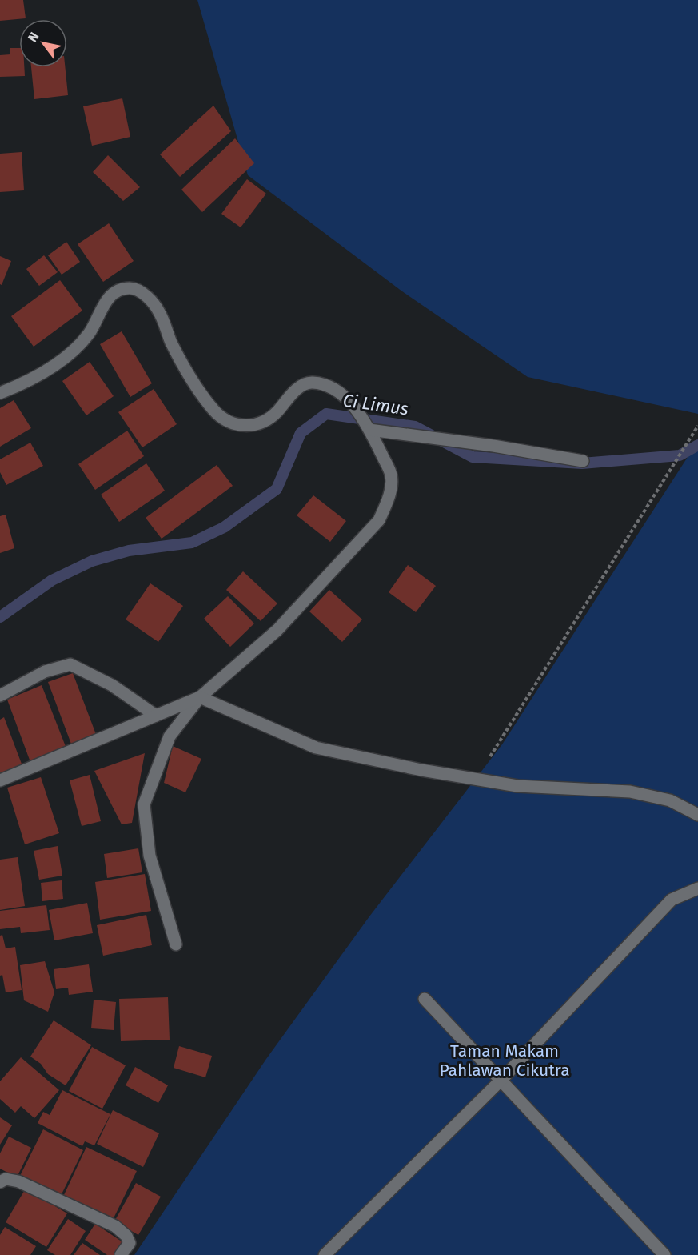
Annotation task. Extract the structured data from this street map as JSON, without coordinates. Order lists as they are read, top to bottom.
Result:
{
  "water": ["Ci Limus"],
  "parks": ["Taman Makam Pahlawan Cikutra"],
  "north": "top left"
}
